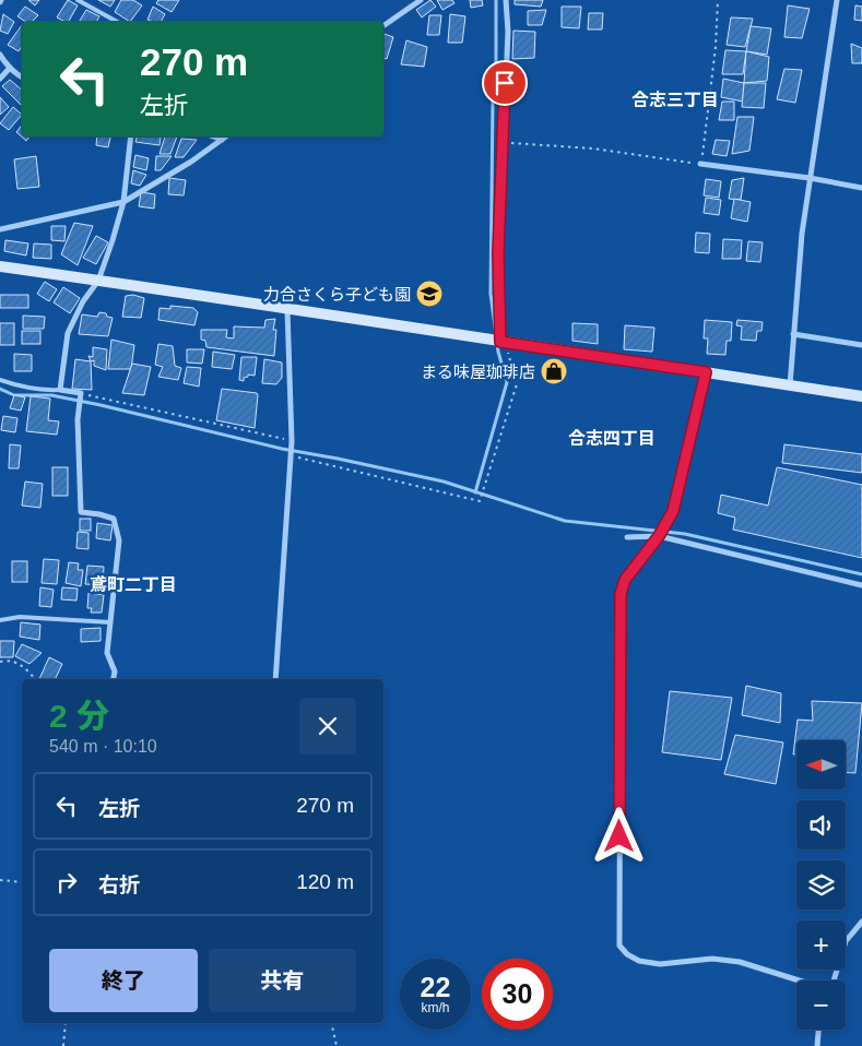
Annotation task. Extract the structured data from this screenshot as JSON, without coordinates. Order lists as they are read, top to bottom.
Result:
{
  "districts": ["合志三丁目", "合志四丁目", "鳶町二丁目"],
  "places": {
    "school or university": ["力合さくら子ども園"],
    "shop": ["まる味屋珈琲店"]
  },
  "north": "left",
  "page": {
    "turn": ["270 m", "左折"],
    "heading": ["2 分", "540 m · 10:10"],
    "map_buttons": ["+", "−"],
    "list": [
      {
        "name": "左折",
        "value": "270 m"
      },
      {
        "name": "右折",
        "value": "120 m"
      }
    ],
    "buttons": ["終了", "共有"],
    "speed": "22 km/h",
    "limit": "30"
  }
}
